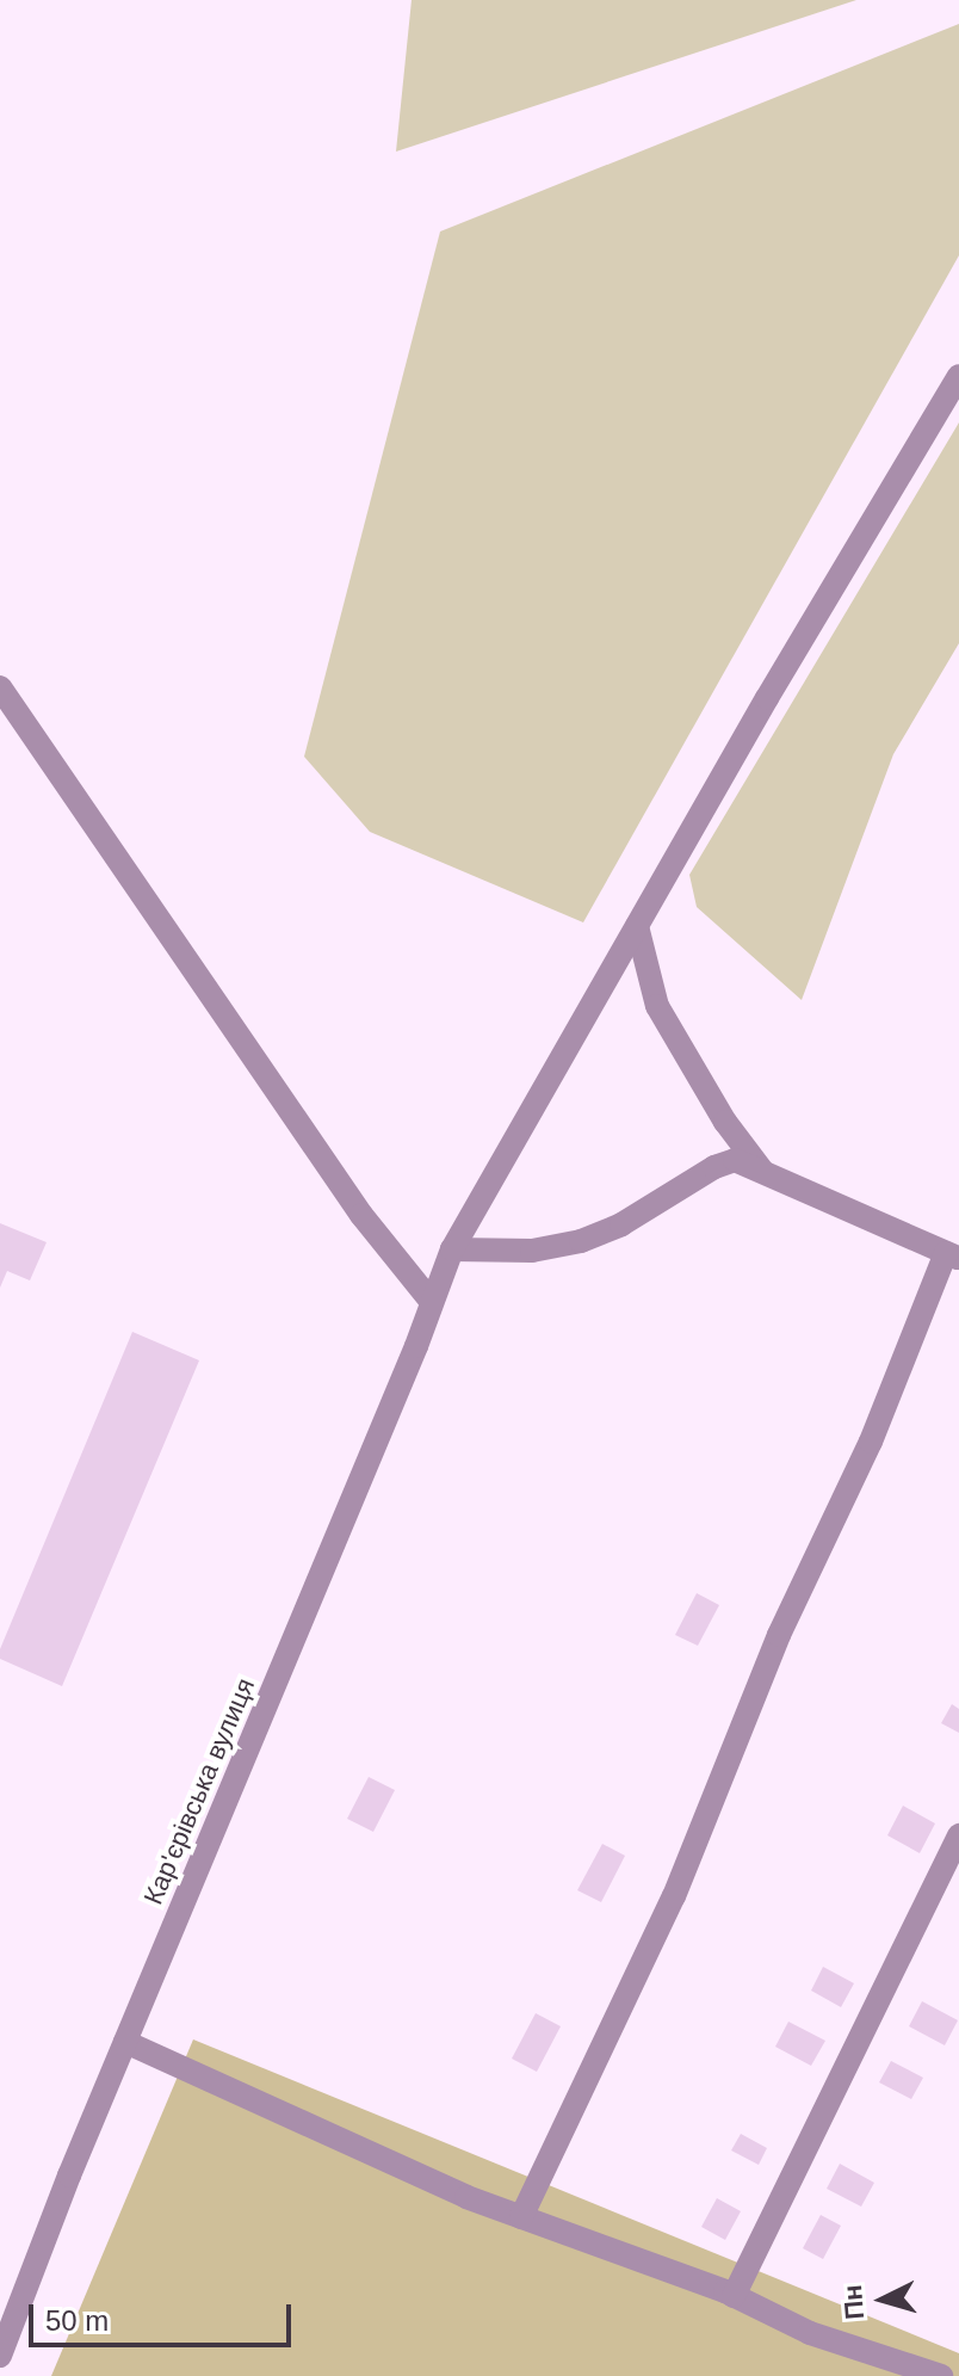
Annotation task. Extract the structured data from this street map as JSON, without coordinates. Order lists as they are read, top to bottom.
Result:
{
  "streets": {
    "street": ["Кар'єрівська вулиця"]
  },
  "scale_bar": "50 m",
  "north": "left"
}
